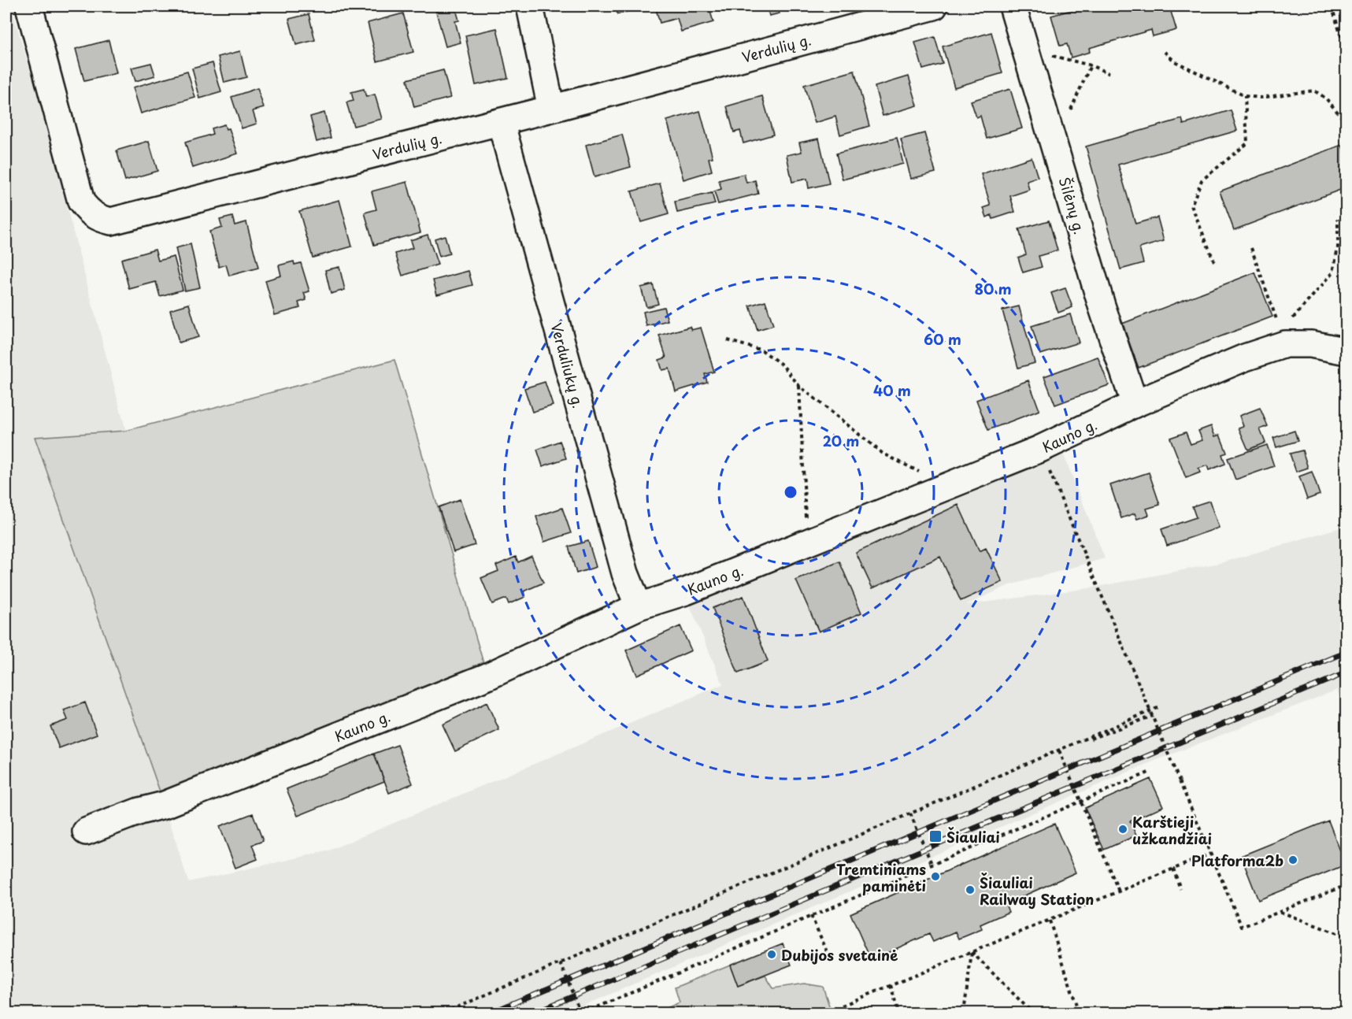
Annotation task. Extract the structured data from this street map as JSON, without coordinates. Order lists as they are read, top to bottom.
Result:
{
  "streets": {
    "street": [
      "Verdulių g.",
      "Šilėnų g.",
      "Verduliukų g.",
      "Kauno g."
    ]
  },
  "crossings": [
    ["Verdulių g.", "Verduliukų g."],
    ["Šilėnų g.", "Kauno g."],
    ["Verduliukų g.", "Kauno g."]
  ],
  "places": {
    "other": [
      "Karštieji užkandžiai",
      "Platforma2b",
      "Tremtiniams paminėti",
      "Šiauliai Railway Station",
      "Dubijos svetainė"
    ],
    "transit": ["Šiauliai"]
  },
  "rings": [
    "80 m",
    "60 m",
    "40 m",
    "20 m"
  ]
}
